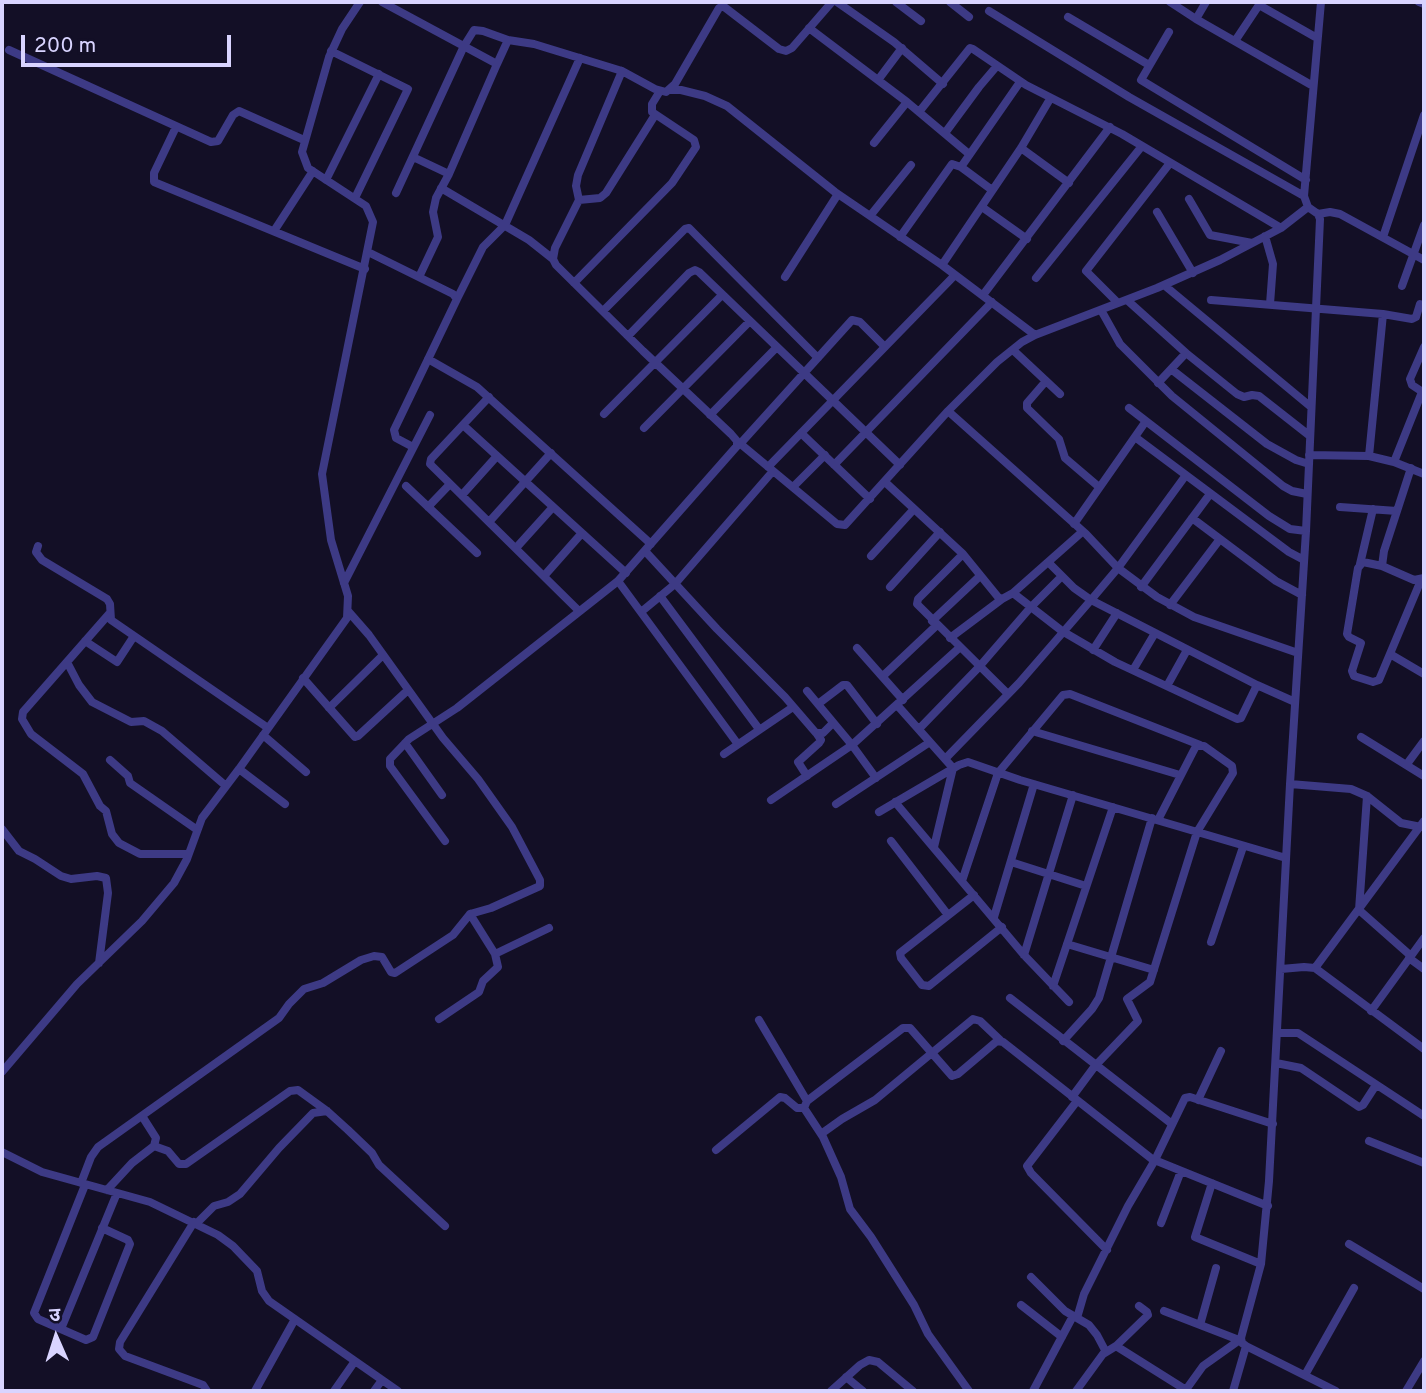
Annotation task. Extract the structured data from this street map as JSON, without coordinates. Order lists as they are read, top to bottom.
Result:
{
  "scale_bar": "200 m",
  "north": "top"
}
